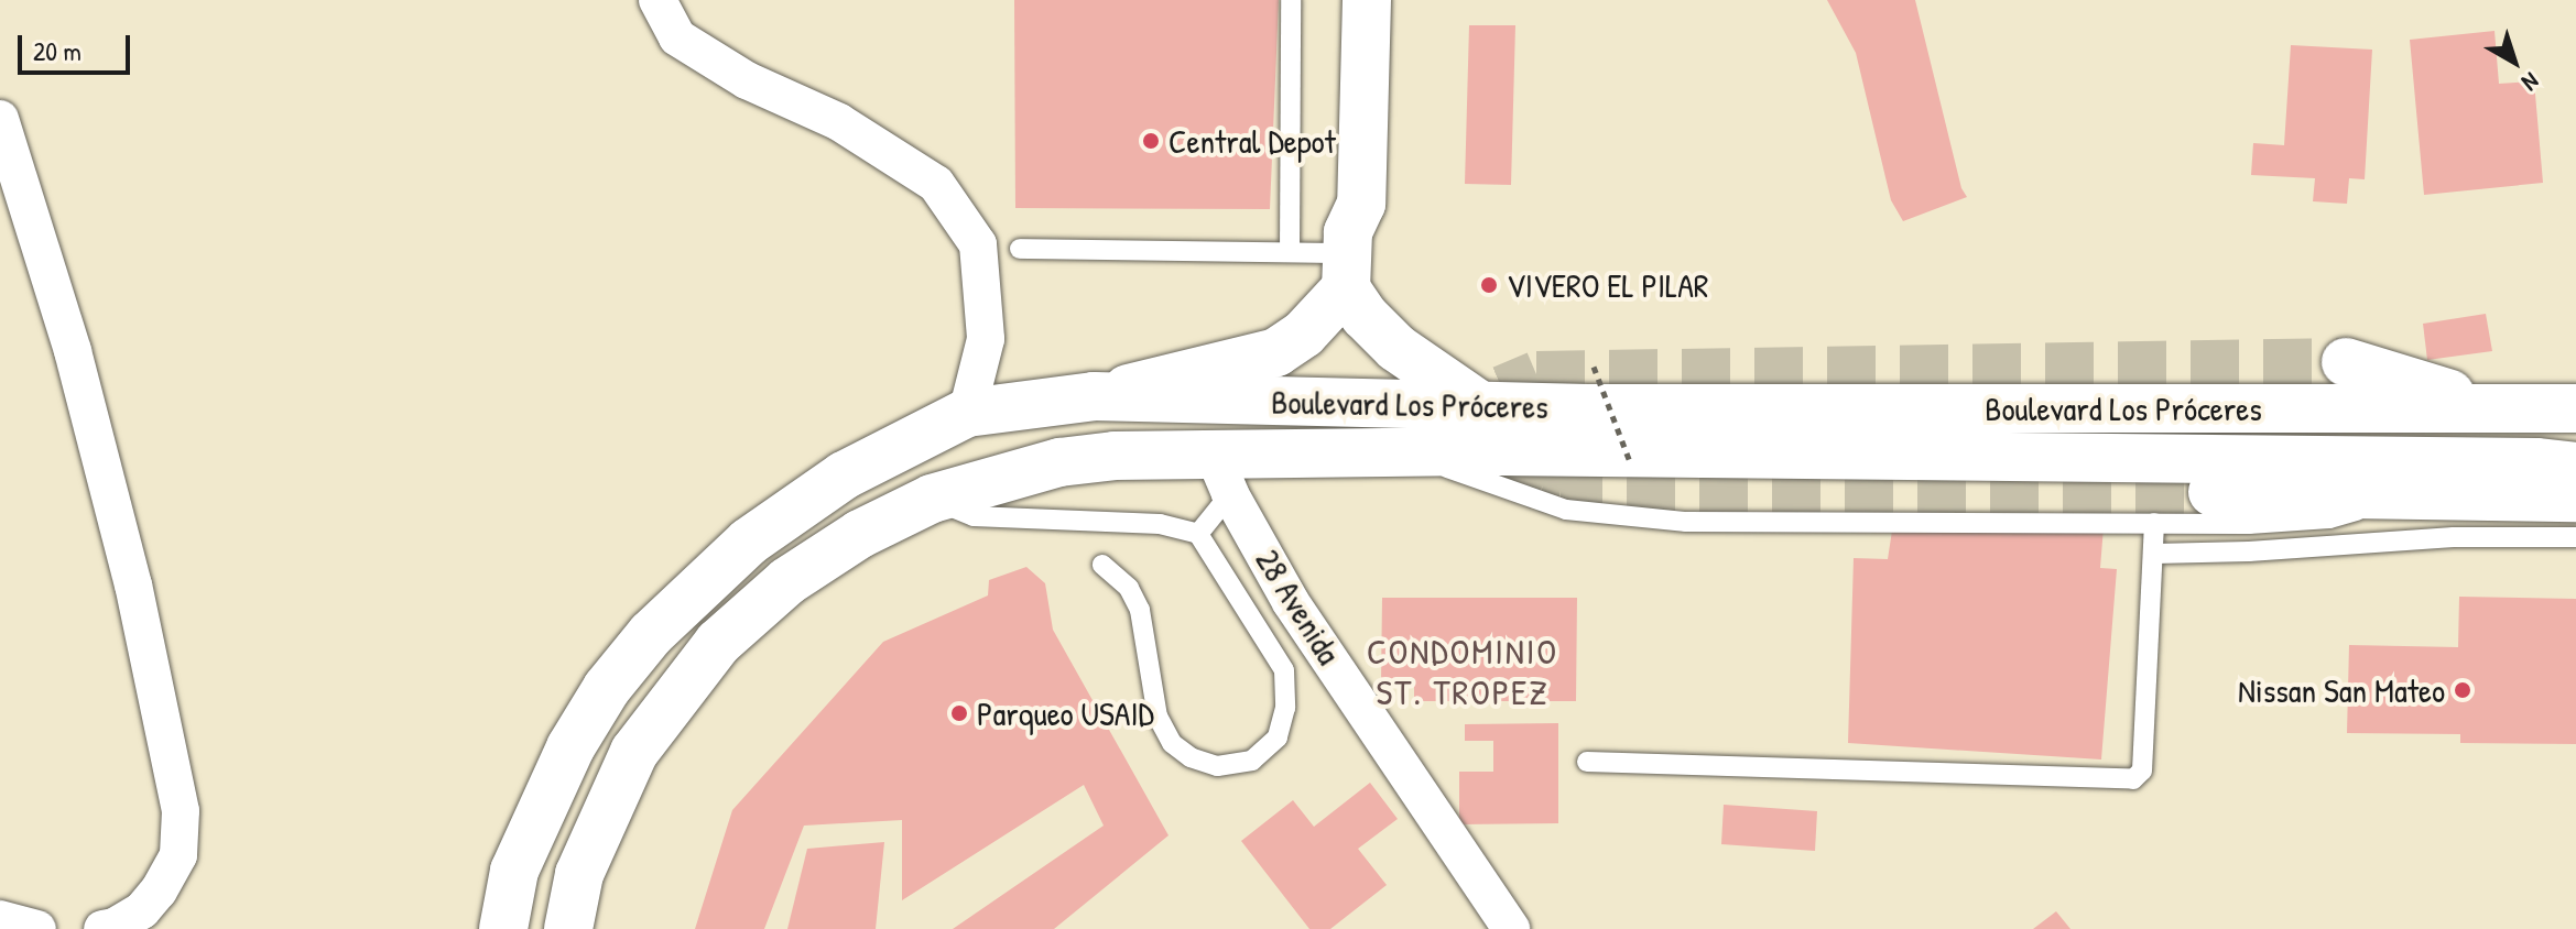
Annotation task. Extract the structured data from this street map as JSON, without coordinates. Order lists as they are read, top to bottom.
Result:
{
  "streets": {
    "main road": ["Boulevard Los Próceres"],
    "street": ["28 Avenida"]
  },
  "crossings": [
    ["Boulevard Los Próceres", "28 Avenida"]
  ],
  "districts": ["CONDOMINIO ST. TROPEZ"],
  "places": [
    "Central Depot",
    "VIVERO EL PILAR",
    "Nissan San Mateo",
    "Parqueo USAID"
  ],
  "scale_bar": "20 m",
  "north": "bottom right"
}
